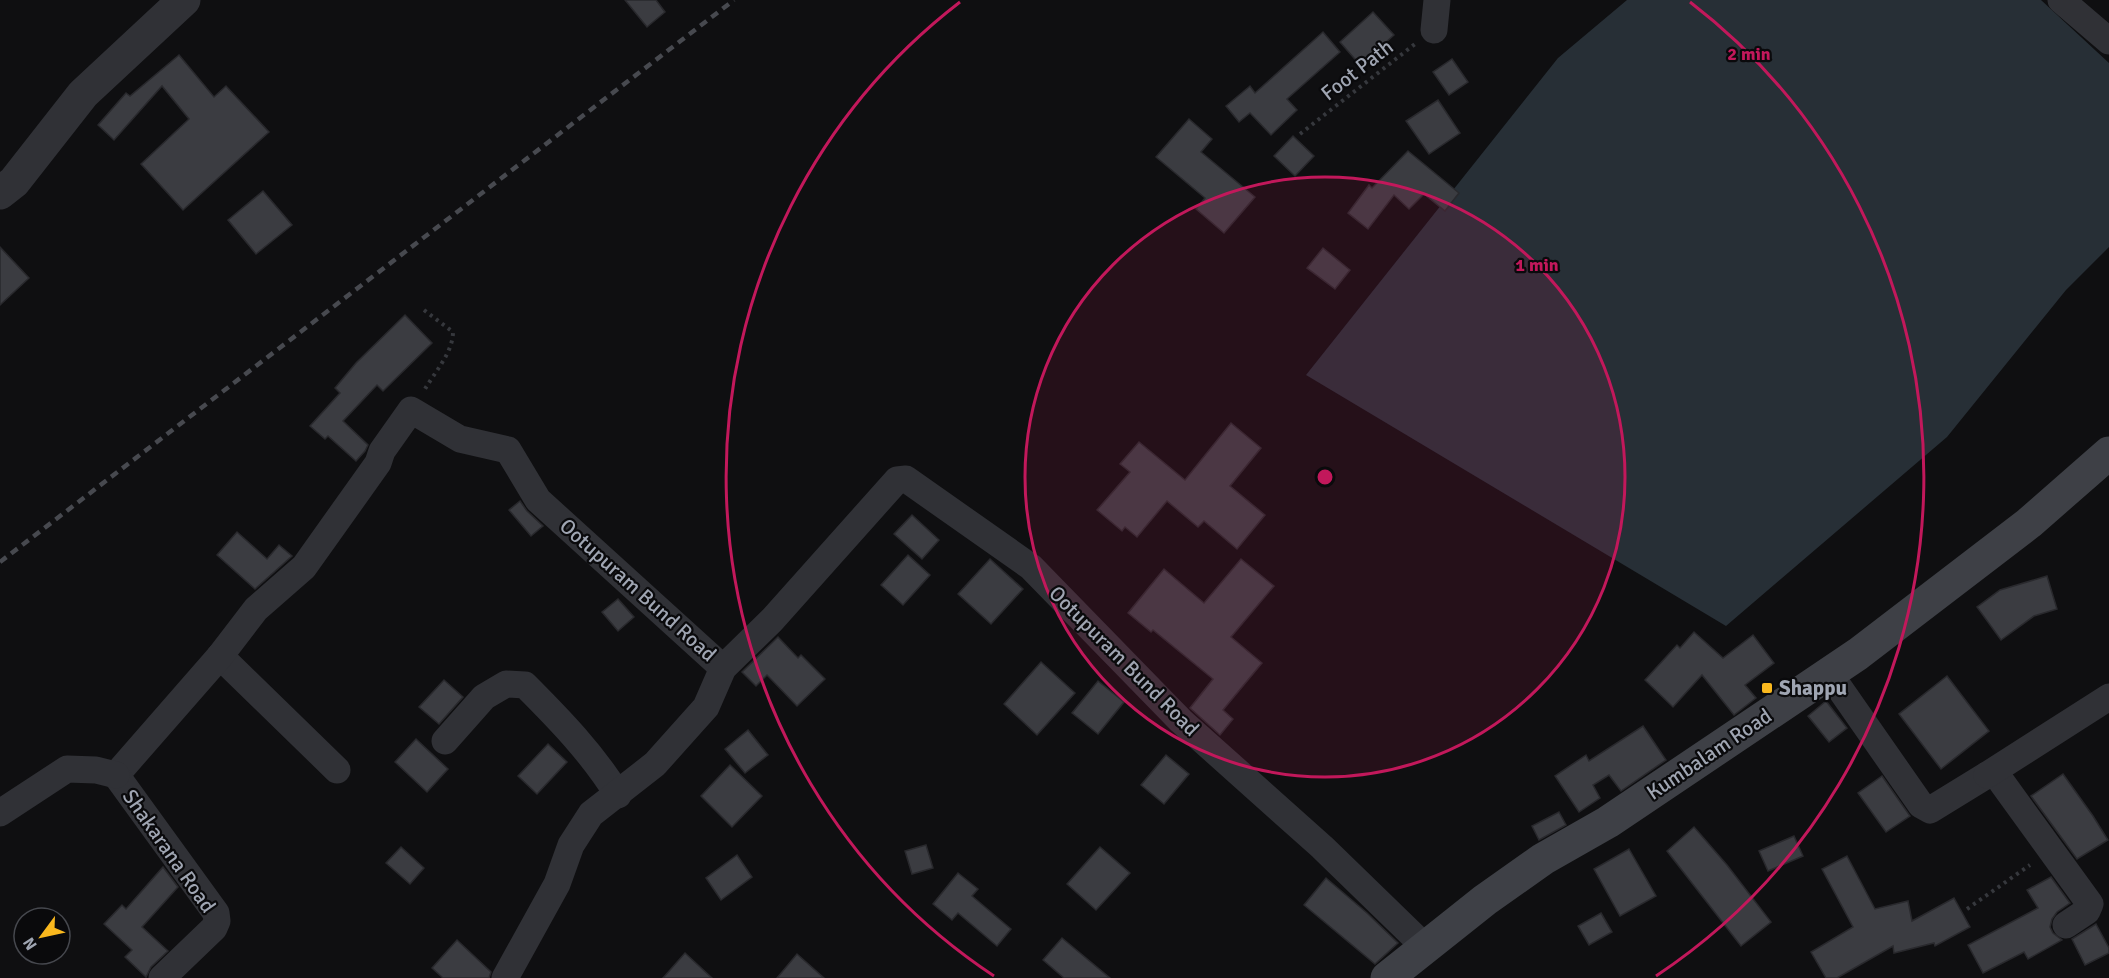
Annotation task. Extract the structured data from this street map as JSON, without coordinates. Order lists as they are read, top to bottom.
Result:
{
  "streets": {
    "main road": ["Kumbalam Road"],
    "street": ["Ootupuram Bund Road", "Shakarana Road"],
    "path": ["Foot Path"]
  },
  "crossings": [
    ["Ootupuram Bund Road", "Kumbalam Road"]
  ],
  "places": {
    "transit": ["Shappu"]
  },
  "north": "bottom left",
  "rings": ["2 min", "1 min"]
}
